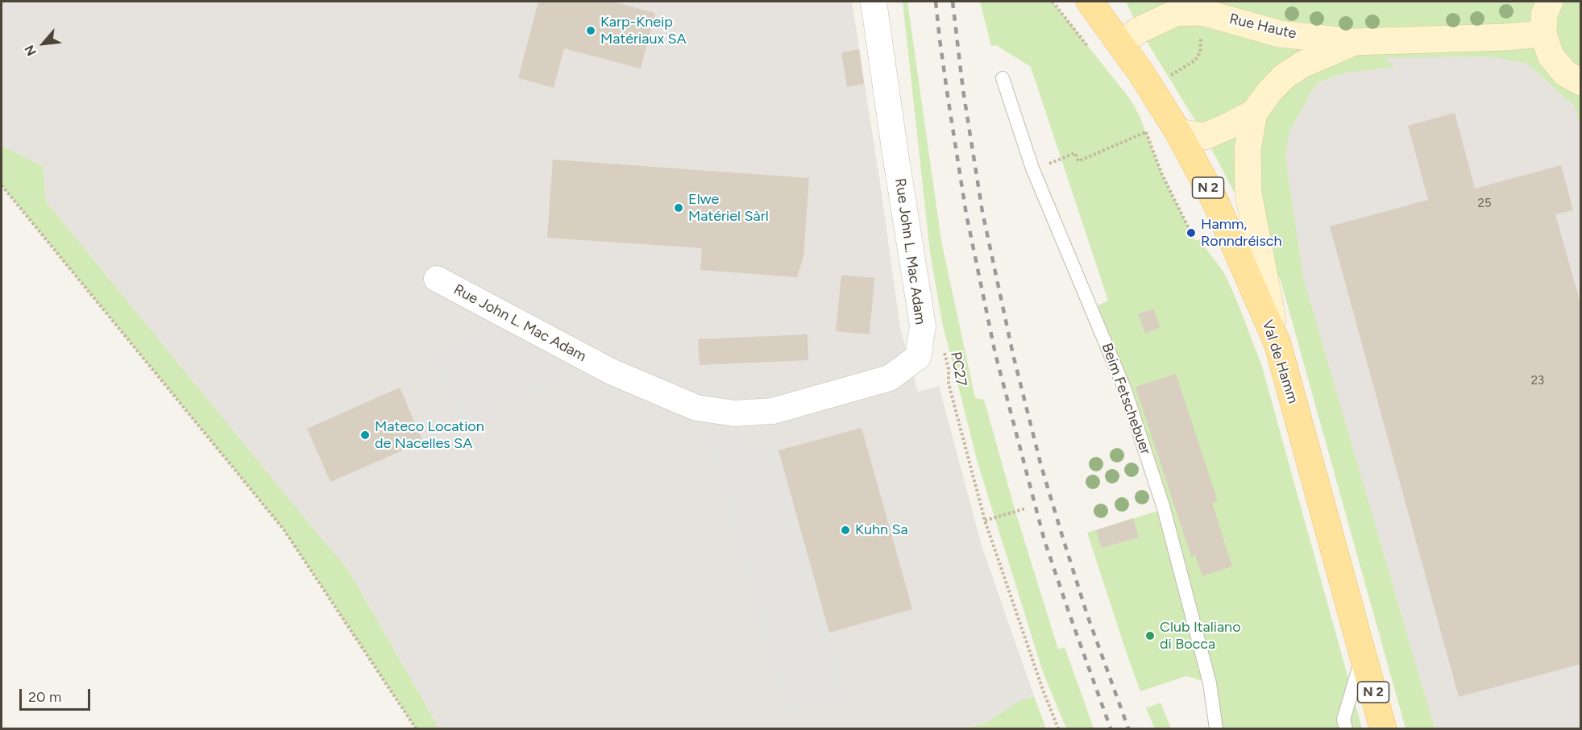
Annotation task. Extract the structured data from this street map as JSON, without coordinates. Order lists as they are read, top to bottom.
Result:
{
  "streets": {
    "main road": ["Rue Haute", "N 2", "Val de Hamm"],
    "street": ["Rue John L. Mac Adam"],
    "lane": ["Beim Fetschebuer"],
    "path": ["PC27"]
  },
  "crossings": [
    ["Rue Haute", "Val de Hamm"]
  ],
  "places": [
    "Karp-Kneip Matériaux SA",
    "Elwe Matériel Sàrl",
    "Hamm, Ronndréisch",
    "Mateco Location de Nacelles SA",
    "Kuhn Sa",
    "Club Italiano di Bocca"
  ],
  "house_numbers": ["25", "23"],
  "scale_bar": "20 m",
  "north": "bottom left"
}
